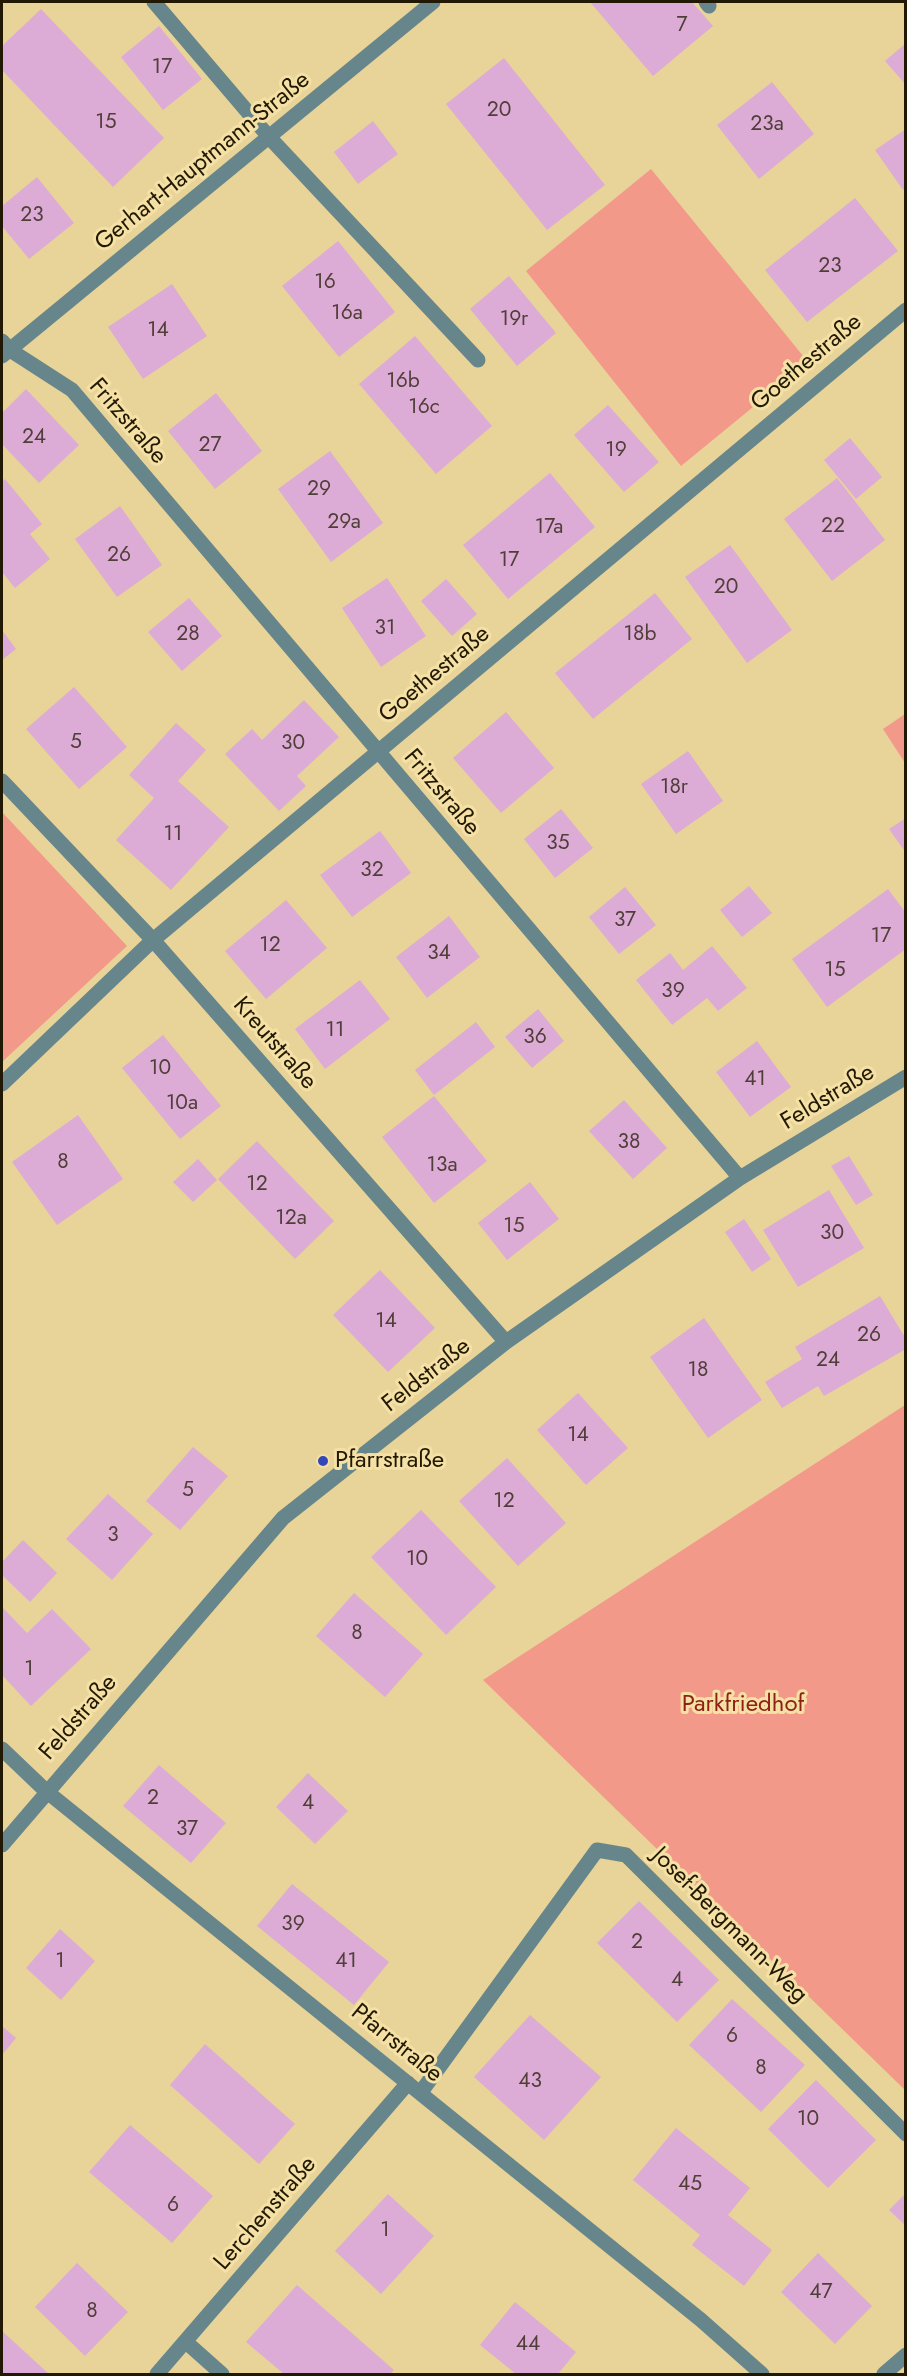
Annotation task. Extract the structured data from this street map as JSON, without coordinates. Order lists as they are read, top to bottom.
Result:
{
  "streets": {
    "street": [
      "Gerhart-Hauptmann-Straße",
      "Goethestraße",
      "Fritzstraße",
      "Kreutstraße",
      "Feldstraße",
      "Josef-Bergmann-Weg",
      "Pfarrstraße",
      "Lerchenstraße"
    ]
  },
  "crossings": [
    ["Gerhart-Hauptmann-Straße", "Fritzstraße"],
    ["Goethestraße", "Fritzstraße"],
    ["Goethestraße", "Kreutstraße"],
    ["Fritzstraße", "Feldstraße"],
    ["Kreutstraße", "Feldstraße"],
    ["Feldstraße", "Pfarrstraße"],
    ["Josef-Bergmann-Weg", "Pfarrstraße"],
    ["Josef-Bergmann-Weg", "Lerchenstraße"],
    ["Pfarrstraße", "Lerchenstraße"]
  ],
  "parks": ["Parkfriedhof"],
  "places": ["Pfarrstraße"],
  "house_numbers": [
    "7",
    "17",
    "20",
    "15",
    "23a",
    "23",
    "23",
    "16",
    "16a",
    "19r",
    "14",
    "16b",
    "16c",
    "24",
    "27",
    "19",
    "29",
    "29a",
    "22",
    "17a",
    "26",
    "17",
    "20",
    "31",
    "28",
    "18b",
    "5",
    "30",
    "18r",
    "11",
    "35",
    "32",
    "37",
    "17",
    "12",
    "34",
    "15",
    "39",
    "11",
    "36",
    "10",
    "41",
    "10a",
    "38",
    "8",
    "13a",
    "12",
    "12a",
    "15",
    "30",
    "14",
    "26",
    "24",
    "18",
    "14",
    "5",
    "12",
    "3",
    "10",
    "8",
    "1",
    "2",
    "4",
    "37",
    "39",
    "2",
    "1",
    "41",
    "4",
    "6",
    "8",
    "43",
    "10",
    "45",
    "6",
    "1",
    "47",
    "8",
    "44"
  ]
}
